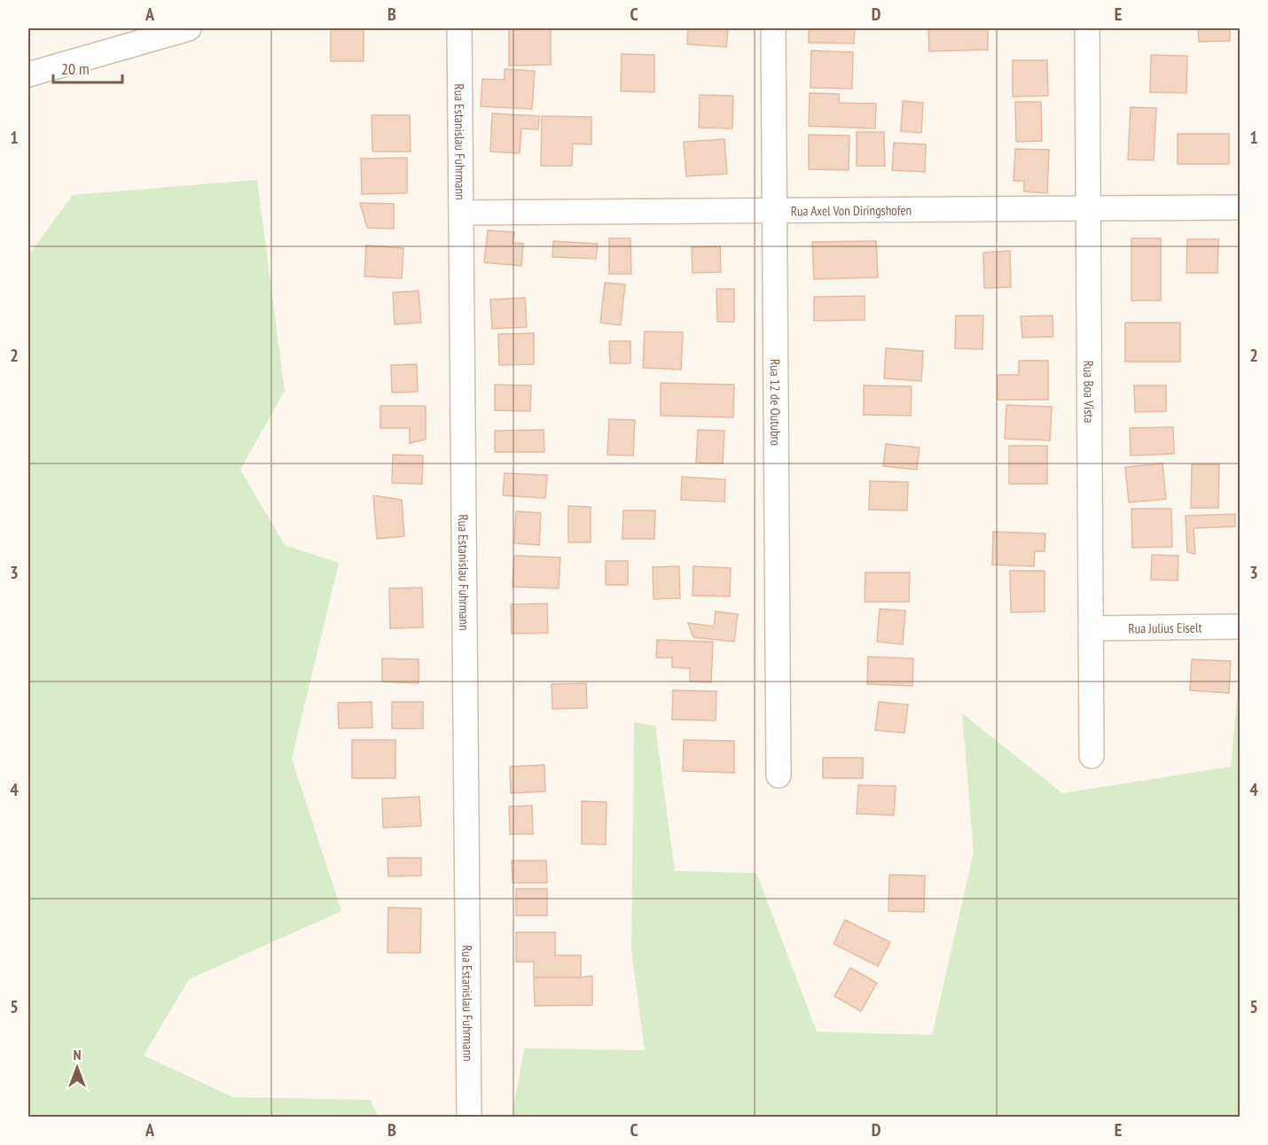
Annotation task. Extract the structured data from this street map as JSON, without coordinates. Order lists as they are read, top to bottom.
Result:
{
  "streets": {
    "street": [
      "Rua Estanislau Fuhrmann",
      "Rua Axel Von Diringshofen",
      "Rua Boa Vista",
      "Rua 12 de Outubro",
      "Rua Julius Eiselt"
    ]
  },
  "crossings": [
    ["Rua Estanislau Fuhrmann", "Rua Axel Von Diringshofen"],
    ["Rua Axel Von Diringshofen", "Rua Boa Vista"],
    ["Rua Axel Von Diringshofen", "Rua 12 de Outubro"],
    ["Rua Boa Vista", "Rua Julius Eiselt"]
  ],
  "scale_bar": "20 m",
  "north": "top",
  "grid": {
    "columns": [
      "A",
      "B",
      "C",
      "D",
      "E"
    ],
    "rows": [
      "1",
      "2",
      "3",
      "4",
      "5"
    ]
  }
}
